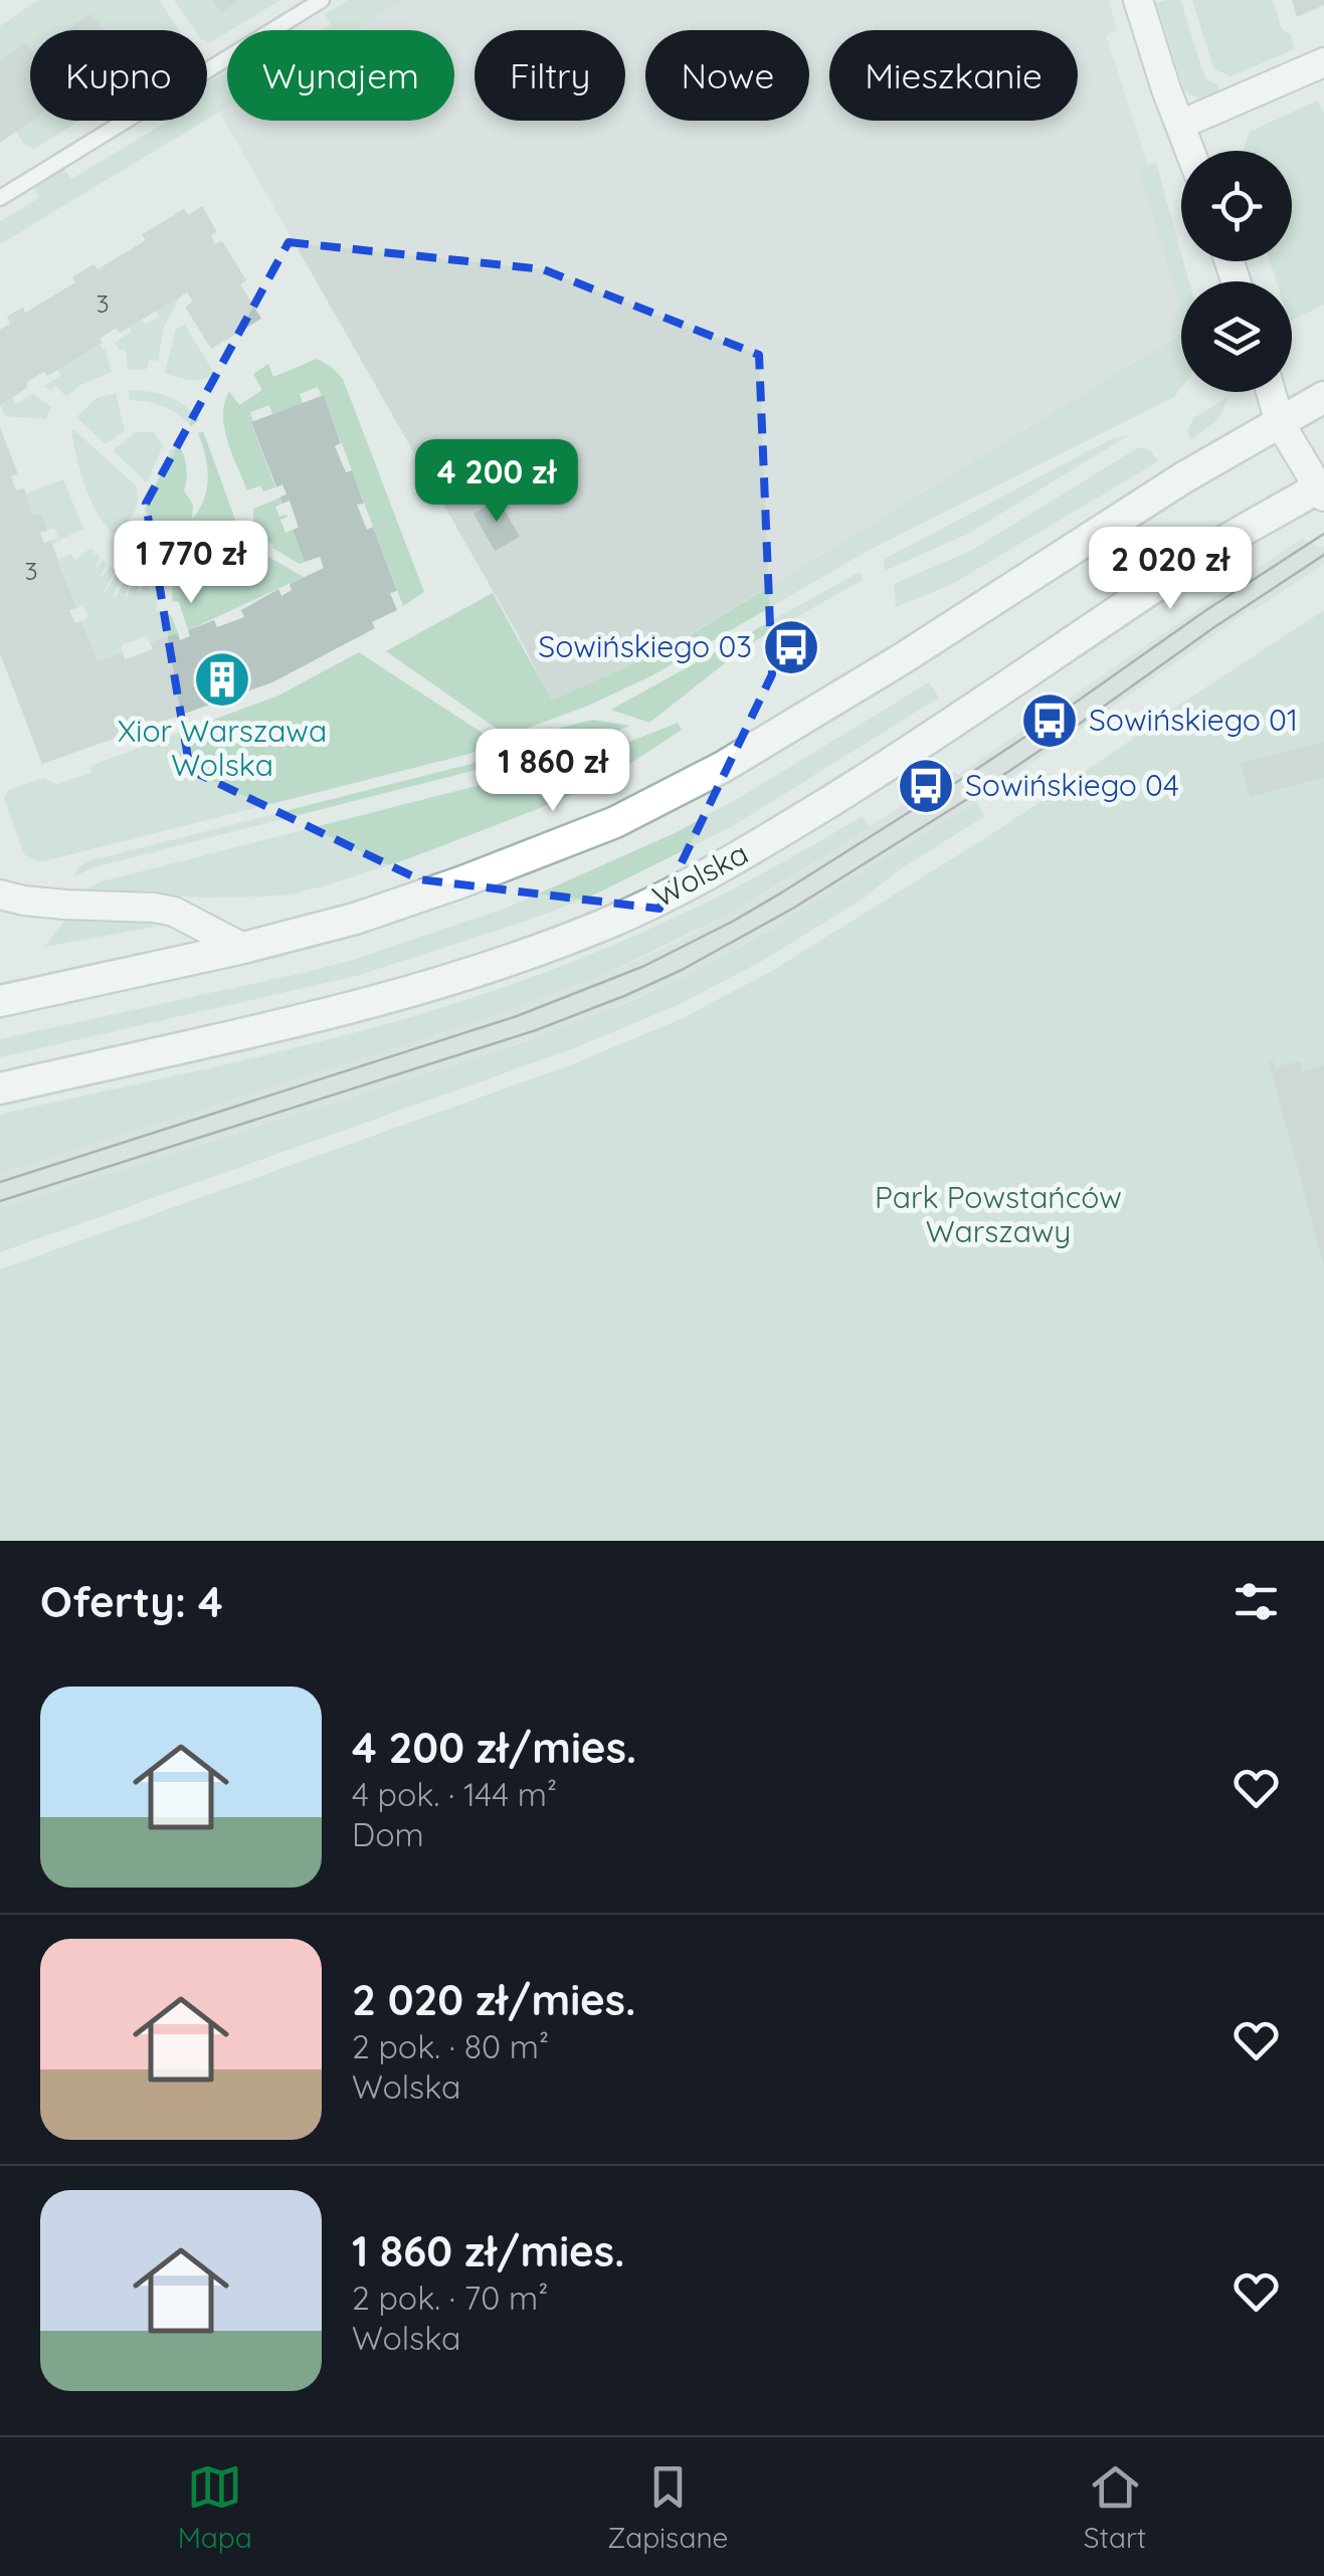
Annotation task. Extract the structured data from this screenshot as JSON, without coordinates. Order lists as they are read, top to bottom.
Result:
{
  "streets": {
    "main road": ["Wolska"]
  },
  "parks": ["Park Powstańców Warszawy"],
  "places": {
    "bus stop": ["Sowińskiego 03", "Sowińskiego 01", "Sowińskiego 04"],
    "building": ["Xior Warszawa Wolska"]
  },
  "house_numbers": ["3", "3"],
  "page": {
    "chip": [
      "Kupno",
      "Wynajem",
      "Filtry",
      "Nowe",
      "Mieszkanie"
    ],
    "price": [
      "4 200 zł",
      "1 770 zł",
      "2 020 zł",
      "1 860 zł"
    ],
    "heading": "Oferty: 4",
    "list": [
      {
        "name": "4 200 zł/mies.",
        "note": "4 pok. · 144 m² · Dom"
      },
      {
        "name": "2 020 zł/mies.",
        "note": "2 pok. · 80 m² · Wolska"
      },
      {
        "name": "1 860 zł/mies.",
        "note": "2 pok. · 70 m² · Wolska"
      }
    ],
    "tabs": ["Mapa", "Zapisane", "Start"]
  }
}
